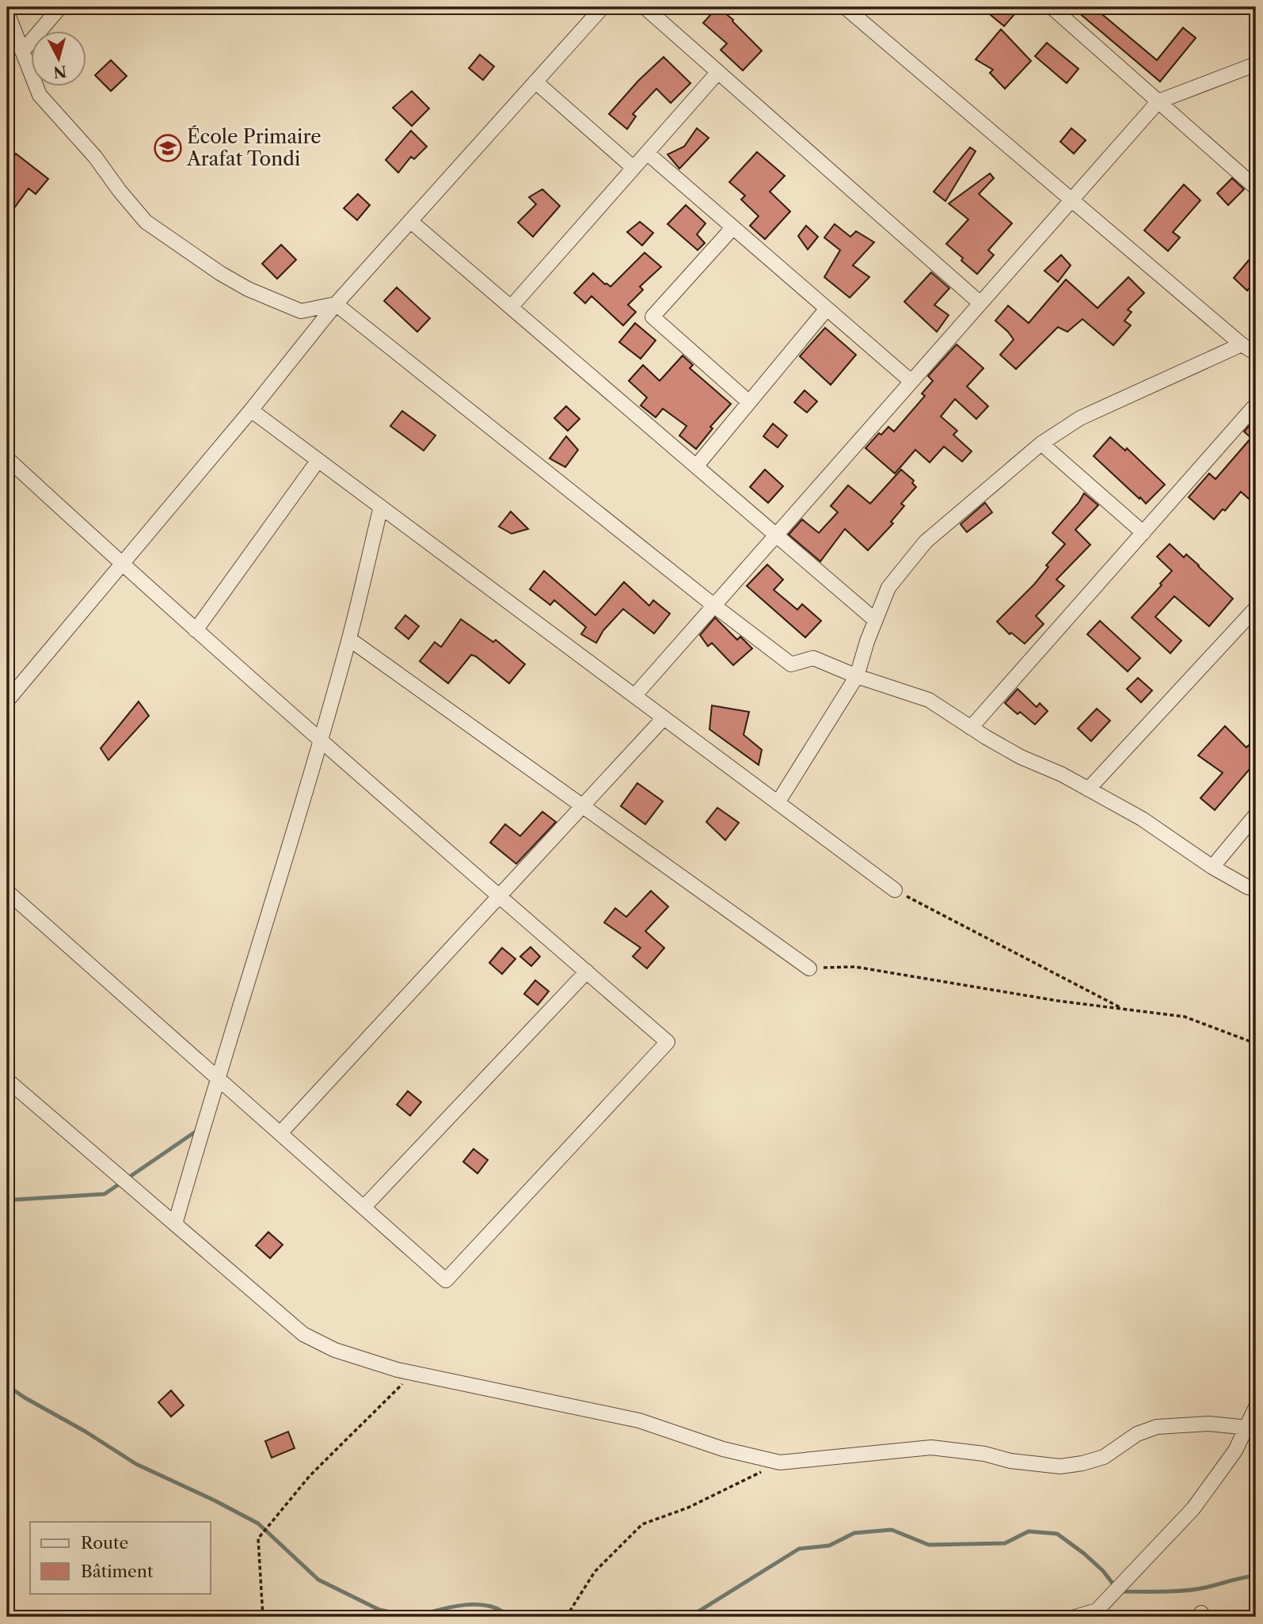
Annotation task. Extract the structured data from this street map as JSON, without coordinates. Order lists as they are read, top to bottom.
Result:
{
  "places": {
    "school or university": ["École Primaire Arafat Tondi"]
  },
  "legend": ["Route", "Bâtiment"],
  "north": "bottom"
}
